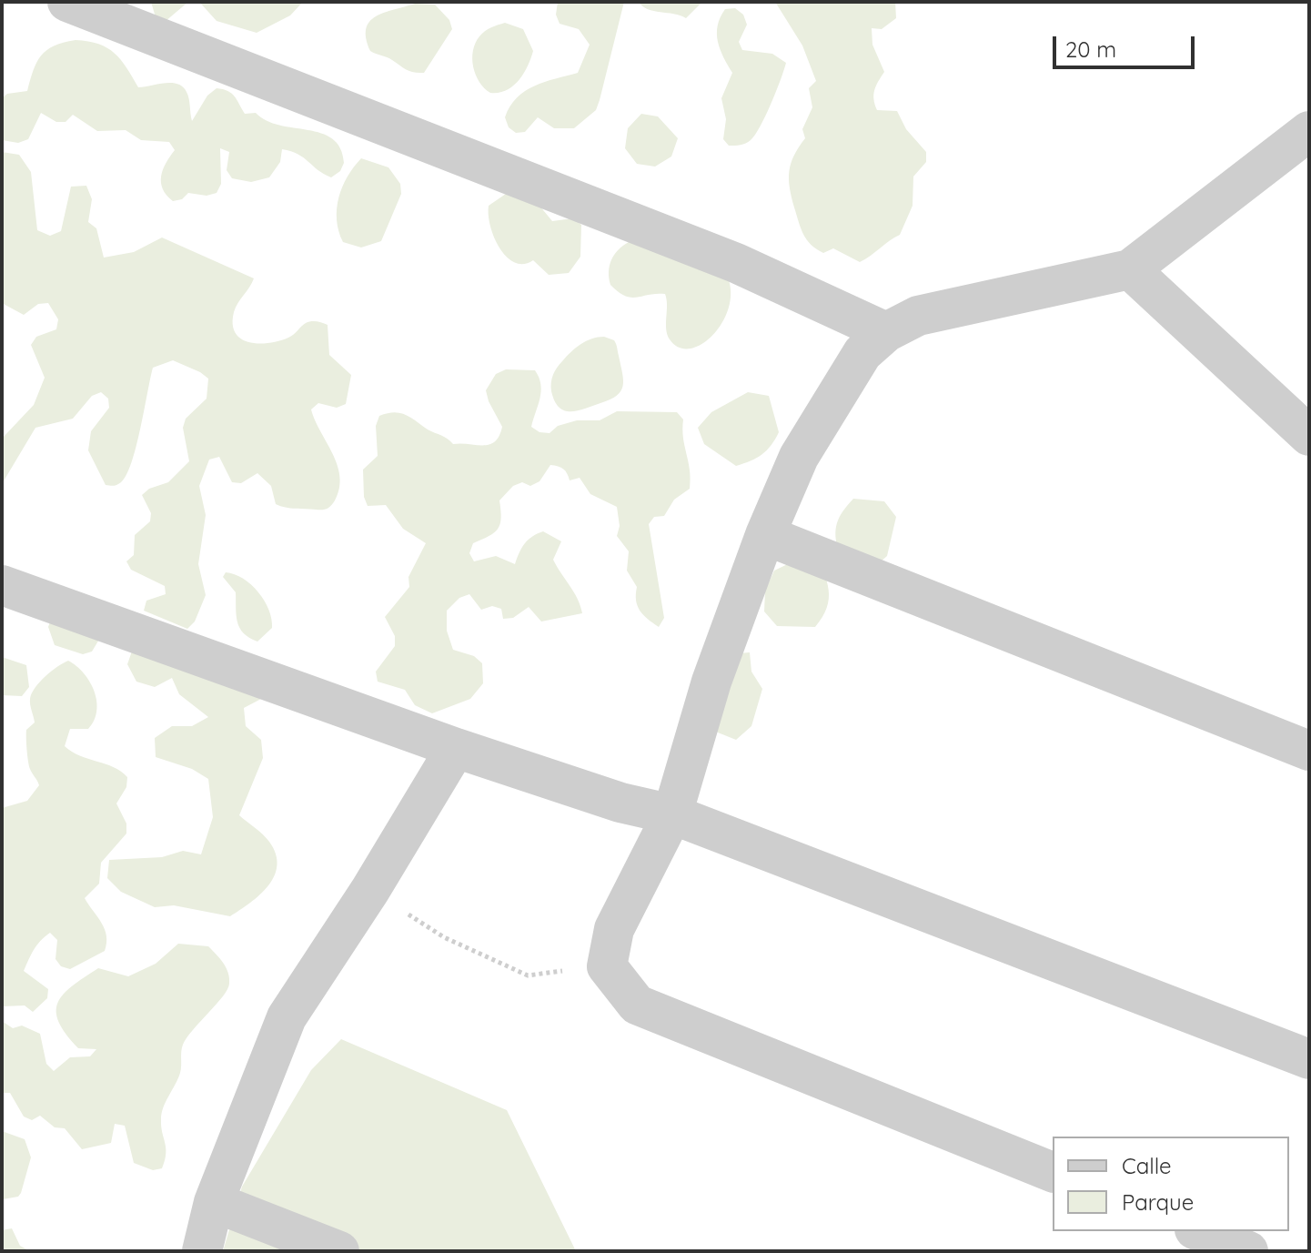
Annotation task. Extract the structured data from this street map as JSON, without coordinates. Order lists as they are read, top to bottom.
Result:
{
  "legend": ["Calle", "Parque"],
  "scale_bar": "20 m"
}
